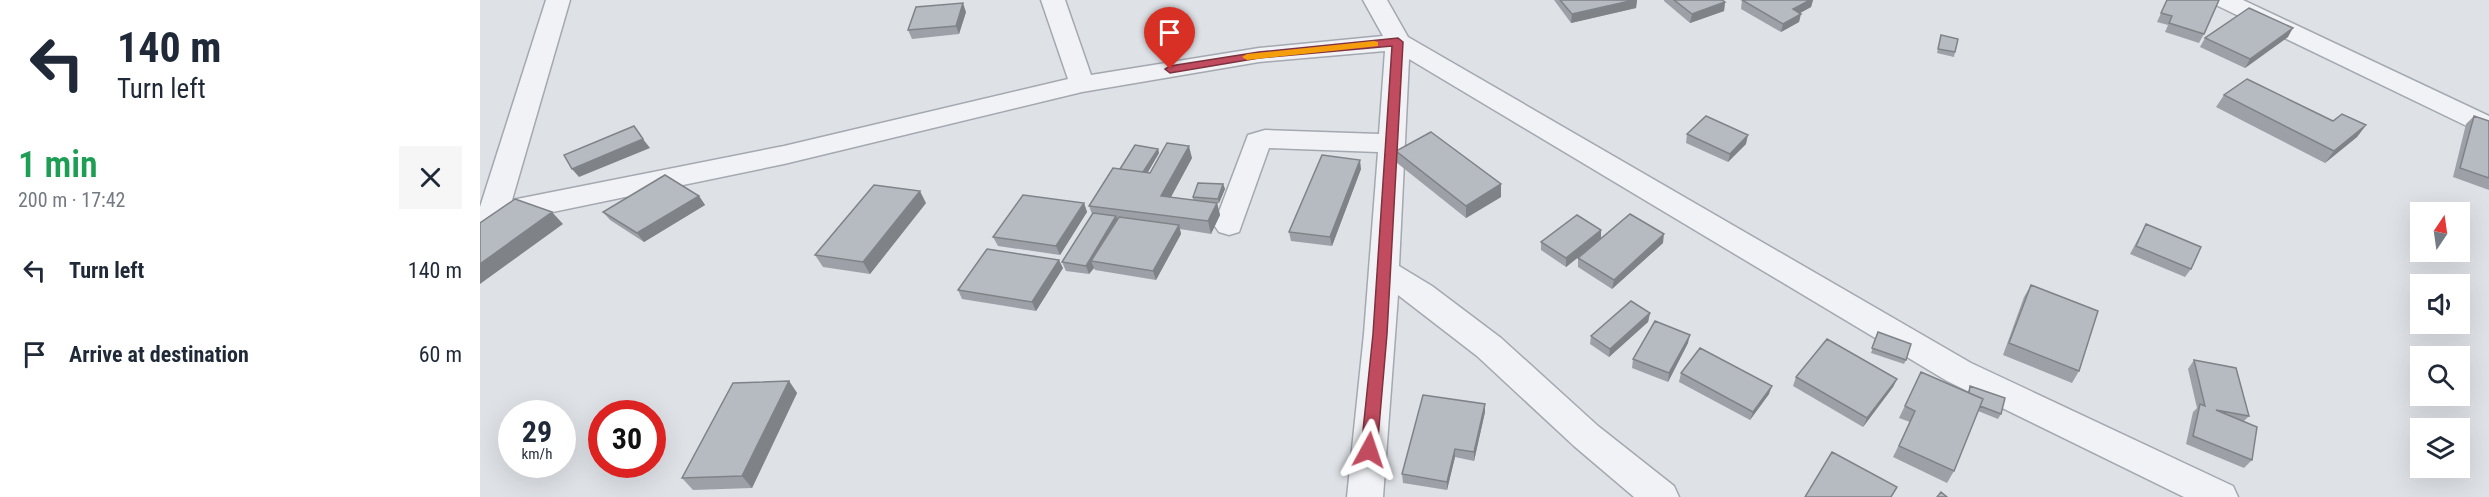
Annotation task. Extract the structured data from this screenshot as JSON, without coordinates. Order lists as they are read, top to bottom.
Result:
{
  "north": "top",
  "page": {
    "turn": ["140 m", "Turn left"],
    "heading": ["1 min", "200 m · 17:42"],
    "list": [
      {
        "name": "Turn left",
        "value": "140 m"
      },
      {
        "name": "Arrive at destination",
        "value": "60 m"
      }
    ],
    "speed": "29 km/h",
    "limit": "30"
  }
}
